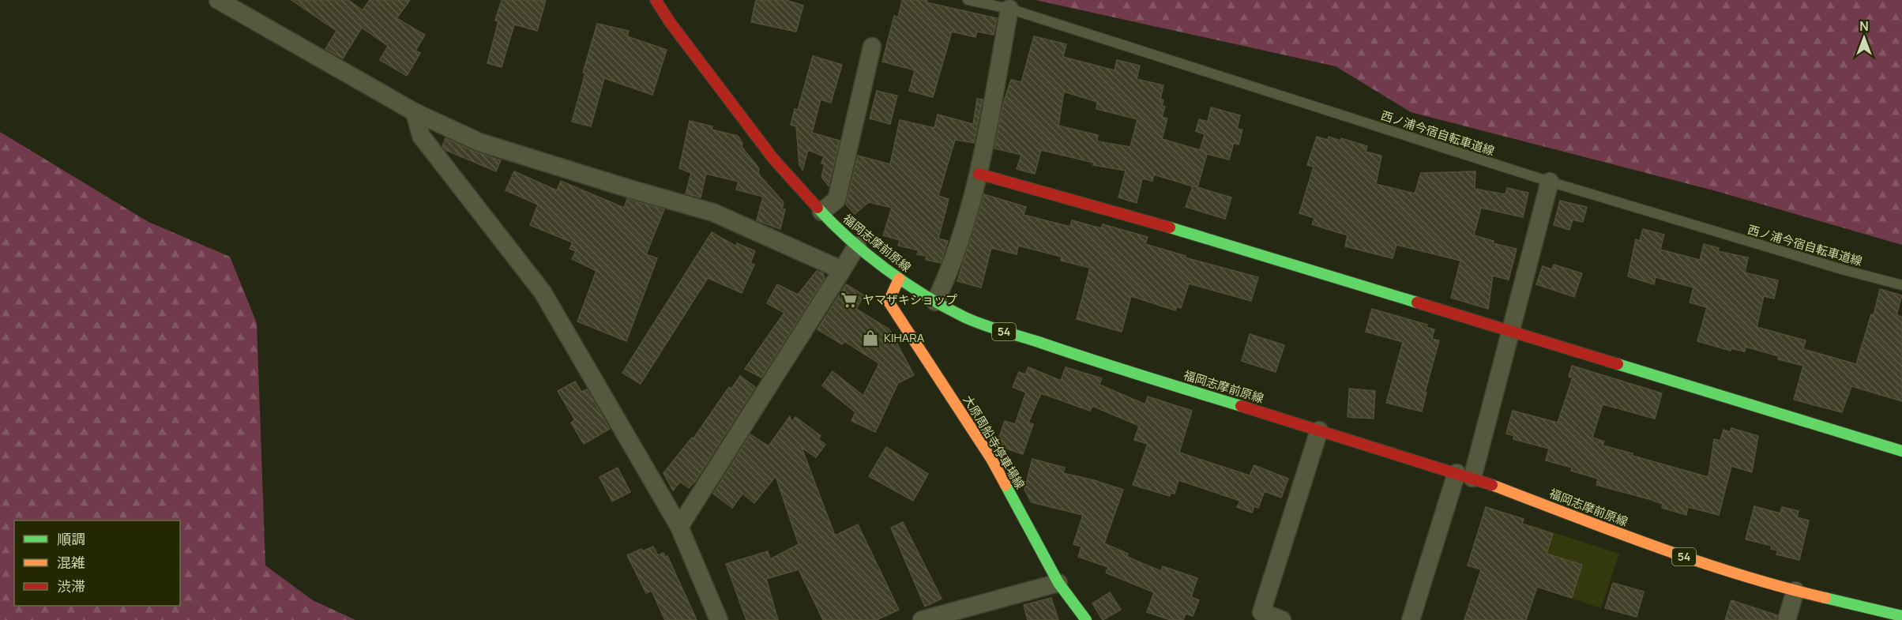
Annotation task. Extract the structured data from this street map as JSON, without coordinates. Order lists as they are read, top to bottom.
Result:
{
  "streets": {
    "main road": ["福岡志摩前原線", "54", "大原周船寺停車場線"],
    "lane": ["西ノ浦今宿自転車道線"]
  },
  "crossings": [
    ["福岡志摩前原線", "大原周船寺停車場線"]
  ],
  "places": {
    "supermarket": ["ヤマザキショップ"],
    "shop": ["KIHARA"]
  },
  "legend": ["順調", "混雑", "渋滞"],
  "north": "top"
}
